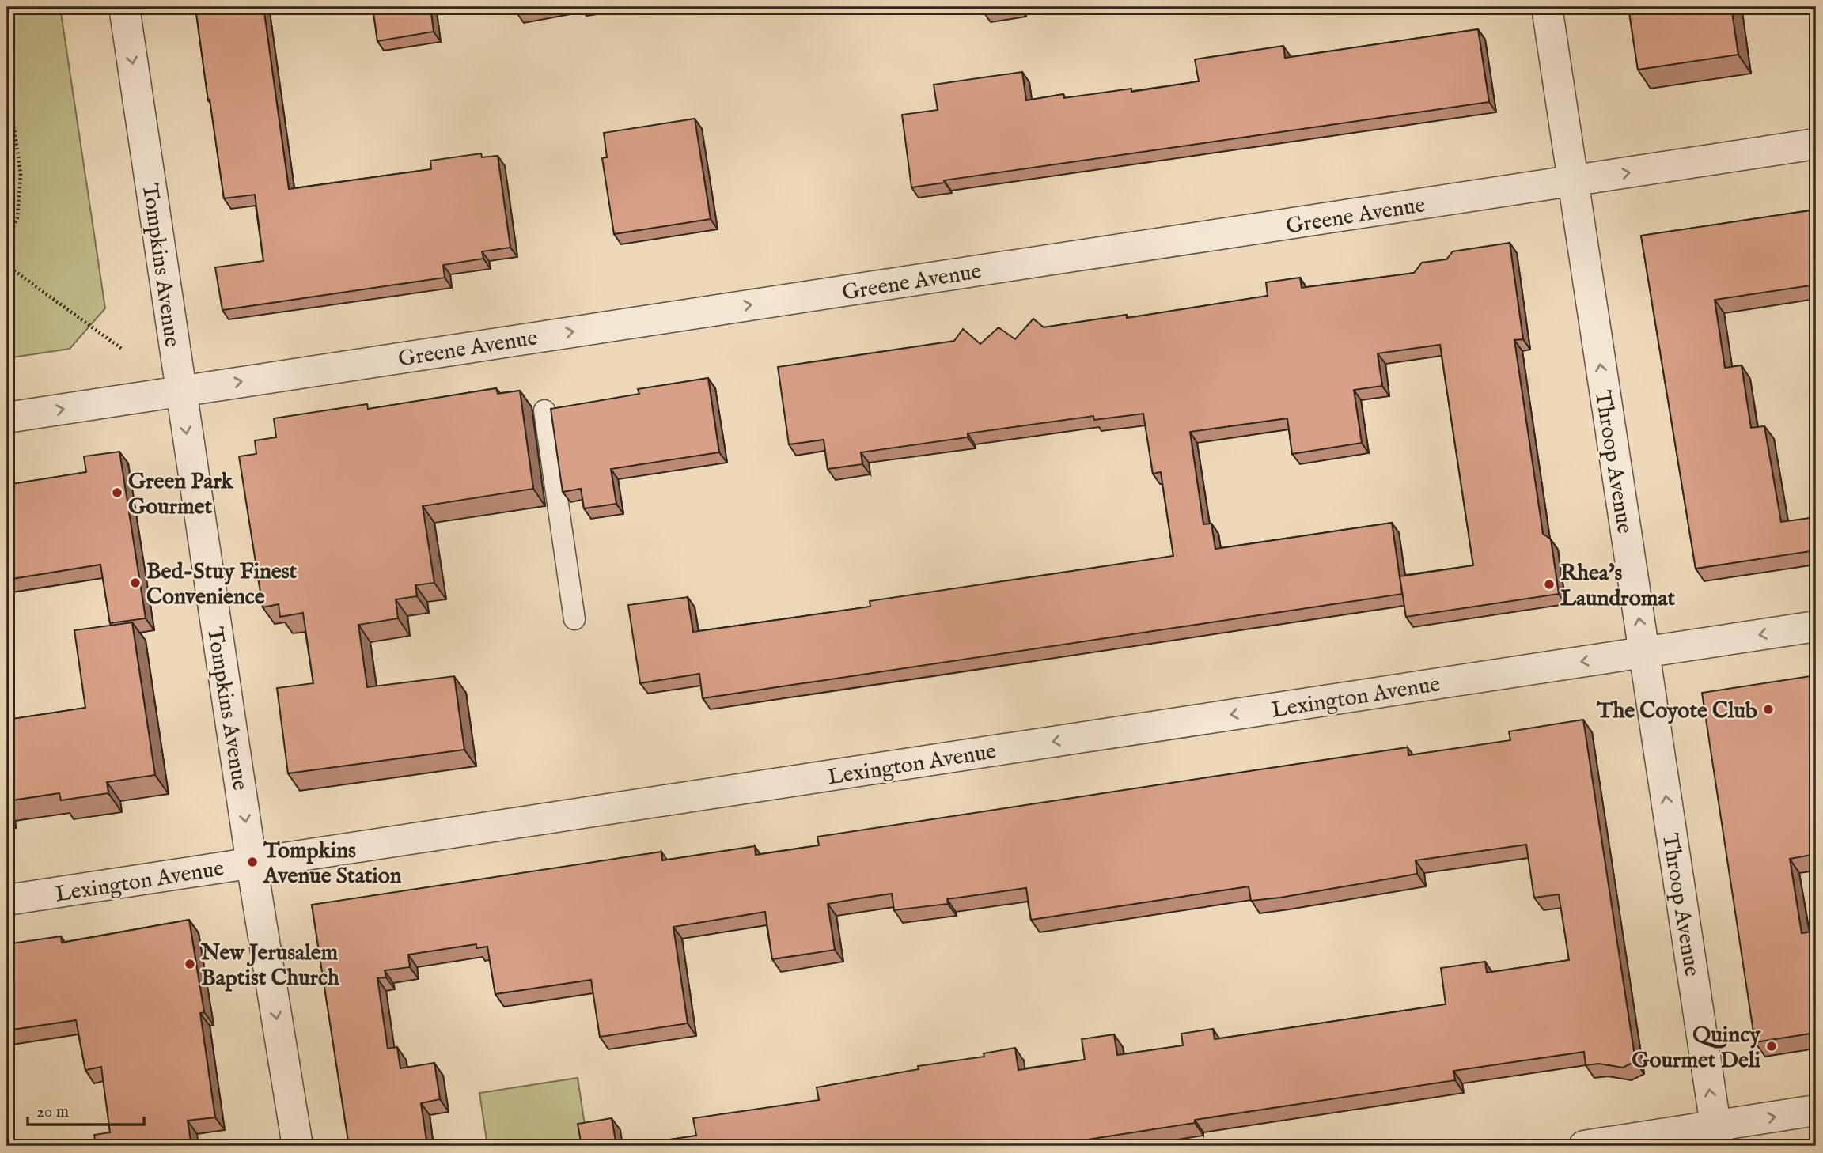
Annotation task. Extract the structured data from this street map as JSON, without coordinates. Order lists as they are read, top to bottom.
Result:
{
  "streets": {
    "street": [
      "Greene Avenue",
      "Tompkins Avenue",
      "Throop Avenue",
      "Lexington Avenue"
    ]
  },
  "crossings": [
    ["Greene Avenue", "Tompkins Avenue"],
    ["Greene Avenue", "Throop Avenue"],
    ["Tompkins Avenue", "Lexington Avenue"],
    ["Throop Avenue", "Lexington Avenue"]
  ],
  "one_way": [
    "Greene Avenue",
    "Tompkins Avenue",
    "Throop Avenue",
    "Lexington Avenue"
  ],
  "places": [
    "Green Park Gourmet",
    "Bed-Stuy Finest Convenience",
    "Rhea's Laundromat",
    "The Coyote Club",
    "Tompkins Avenue Station",
    "New Jerusalem Baptist Church",
    "Quincy Gourmet Deli"
  ],
  "scale_bar": "20 m"
}
